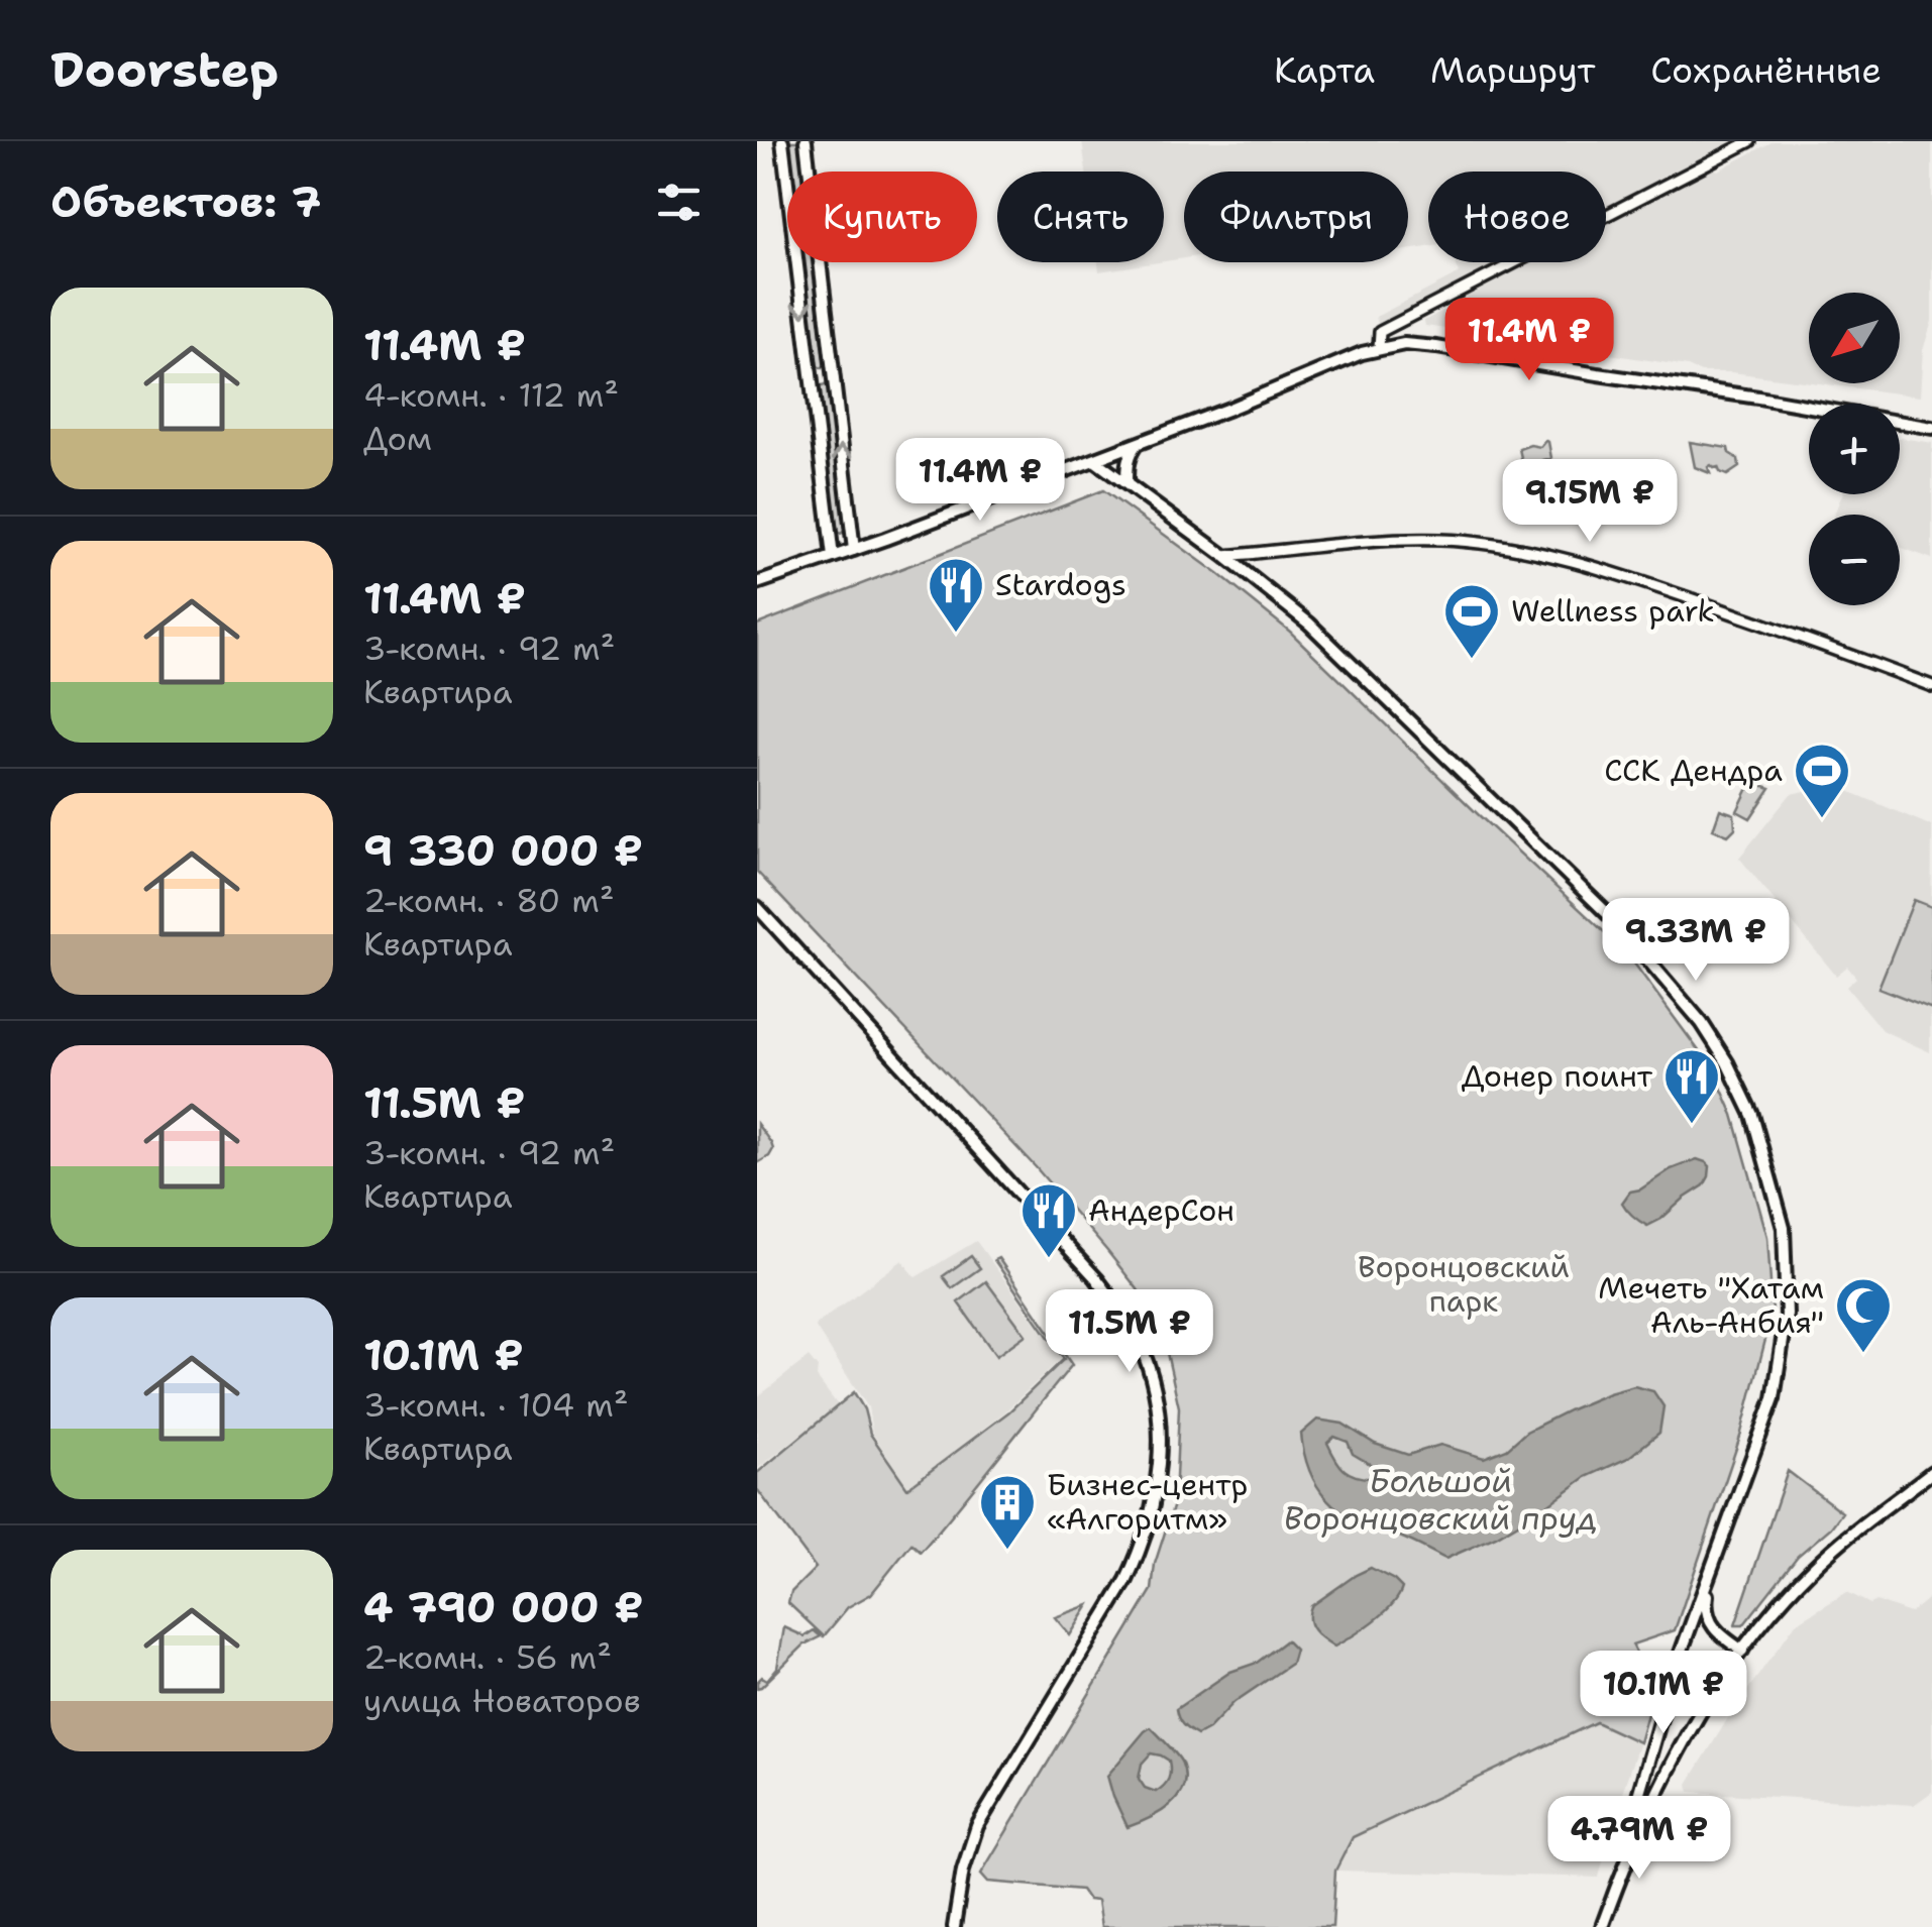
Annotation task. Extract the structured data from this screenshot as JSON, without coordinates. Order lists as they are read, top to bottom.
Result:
{
  "water": ["Большой Воронцовский пруд"],
  "parks": ["Воронцовский парк"],
  "places": {
    "restaurant": ["Stardogs", "Донер поинт", "АндерСон"],
    "sports": ["Wellness park", "ССК Дендра"],
    "mosque": ["Мечеть \"Хатам Аль-Анбия\""],
    "building": ["Бизнес-центр «Алгоритм»"]
  },
  "north": "bottom left",
  "page": {
    "header": "Doorstep",
    "nav": ["Карта", "Маршрут", "Сохранённые"],
    "heading": "Объектов: 7",
    "chip": [
      "Купить",
      "Снять",
      "Фильтры",
      "Новое"
    ],
    "list": [
      {
        "name": "11.4M ₽",
        "note": "4-комн. · 112 m² · Дом"
      },
      {
        "name": "11.4M ₽",
        "note": "3-комн. · 92 m² · Квартира"
      },
      {
        "name": "9 330 000 ₽",
        "note": "2-комн. · 80 m² · Квартира"
      },
      {
        "name": "11.5M ₽",
        "note": "3-комн. · 92 m² · Квартира"
      },
      {
        "name": "10.1M ₽",
        "note": "3-комн. · 104 m² · Квартира"
      },
      {
        "name": "4 790 000 ₽",
        "note": "2-комн. · 56 m² · улица Новаторов"
      }
    ],
    "map_buttons": ["+", "−"],
    "price": [
      "11.4M ₽",
      "11.4M ₽",
      "9.15M ₽",
      "9.33M ₽",
      "11.5M ₽",
      "10.1M ₽",
      "4.79M ₽"
    ]
  }
}
